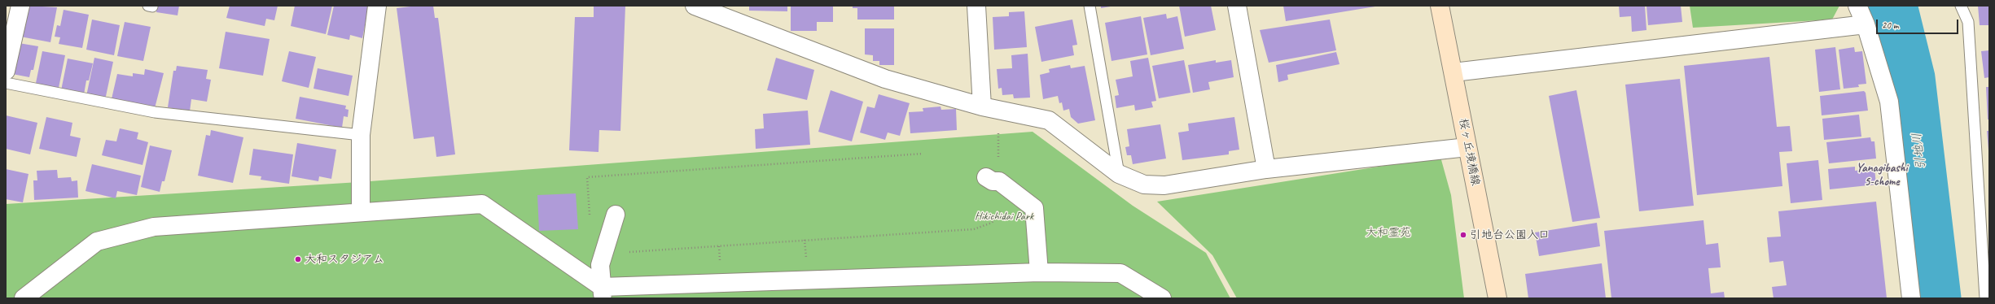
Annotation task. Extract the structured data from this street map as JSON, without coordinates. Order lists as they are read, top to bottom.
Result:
{
  "streets": {
    "street": ["桜ヶ丘境橋線"]
  },
  "districts": ["Yanagibashi 5-chome"],
  "water": ["引地川"],
  "parks": ["Hikichidai Park", "大和霊苑"],
  "places": ["引地台公園入口", "大和スタジアム"],
  "scale_bar": "20 m"
}
